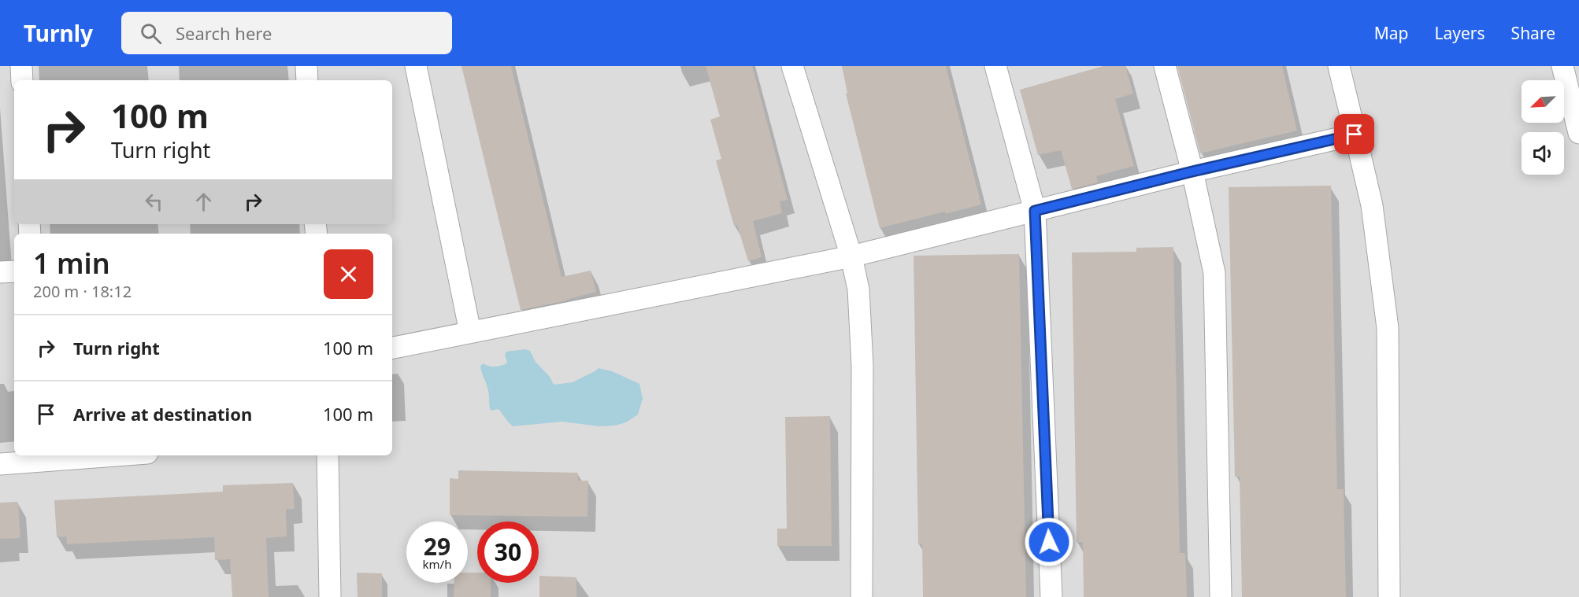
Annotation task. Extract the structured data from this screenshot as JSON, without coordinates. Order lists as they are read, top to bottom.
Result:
{
  "north": "bottom left",
  "page": {
    "header": "Turnly",
    "search": "Search here",
    "nav": ["Map", "Layers", "Share"],
    "turn": ["100 m", "Turn right"],
    "heading": ["1 min", "200 m · 18:12"],
    "list": [
      {
        "name": "Turn right",
        "value": "100 m"
      },
      {
        "name": "Arrive at destination",
        "value": "100 m"
      }
    ],
    "speed": "29 km/h",
    "limit": "30"
  }
}
